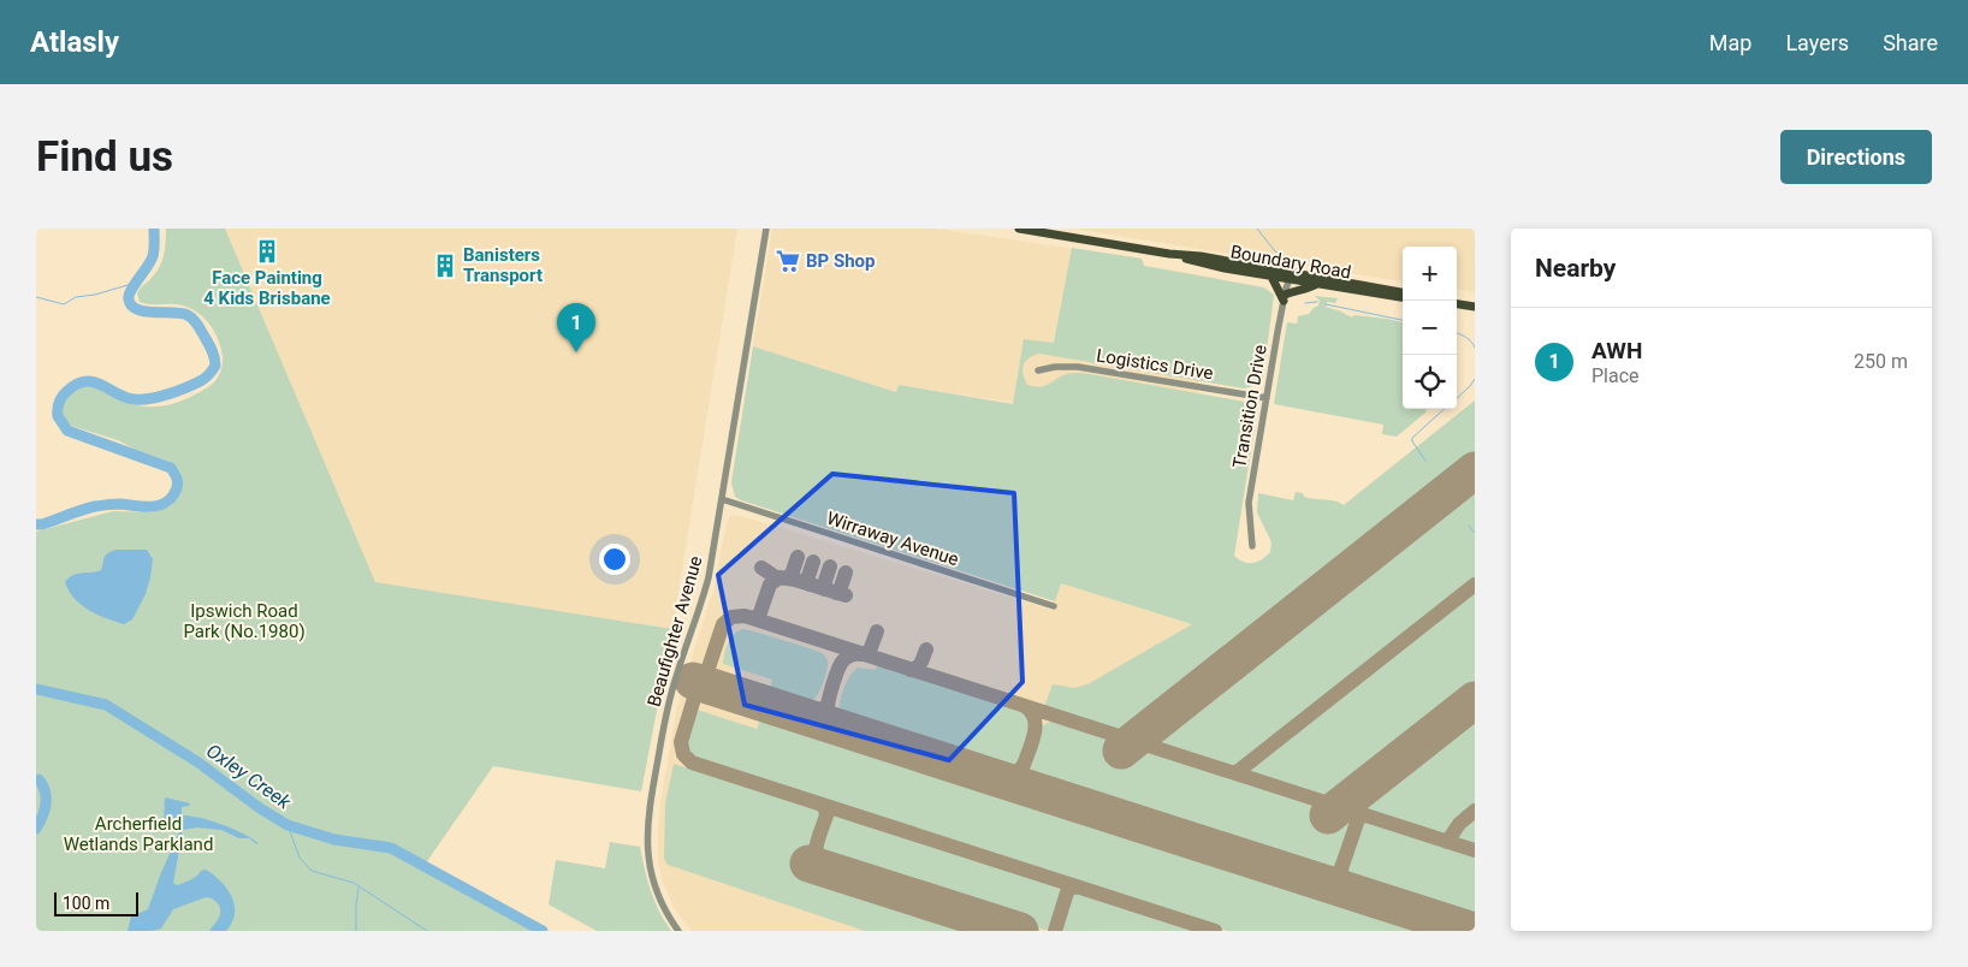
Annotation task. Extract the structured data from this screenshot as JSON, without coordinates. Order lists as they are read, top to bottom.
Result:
{
  "streets": {
    "main road": ["Boundary Road"],
    "street": [
      "Logistics Drive",
      "Transition Drive",
      "Wirraway Avenue",
      "Beaufighter Avenue"
    ]
  },
  "crossings": [
    ["Boundary Road", "Transition Drive"],
    ["Logistics Drive", "Transition Drive"],
    ["Wirraway Avenue", "Beaufighter Avenue"]
  ],
  "water": ["Oxley Creek"],
  "parks": ["Ipswich Road Park (No.1980)", "Archerfield Wetlands Parkland"],
  "places": {
    "building": ["Face Painting 4 Kids Brisbane", "Banisters Transport"],
    "supermarket": ["BP Shop"]
  },
  "scale_bar": "100 m",
  "page": {
    "header": "Atlasly",
    "nav": ["Map", "Layers", "Share"],
    "buttons": "Directions",
    "title": "Find us",
    "heading": "Nearby",
    "map_buttons": ["+", "−"],
    "pins": "1",
    "list": [
      {
        "mark": "1",
        "name": "AWH",
        "note": "Place",
        "value": "250 m"
      }
    ],
    "scale": "100 m"
  }
}
